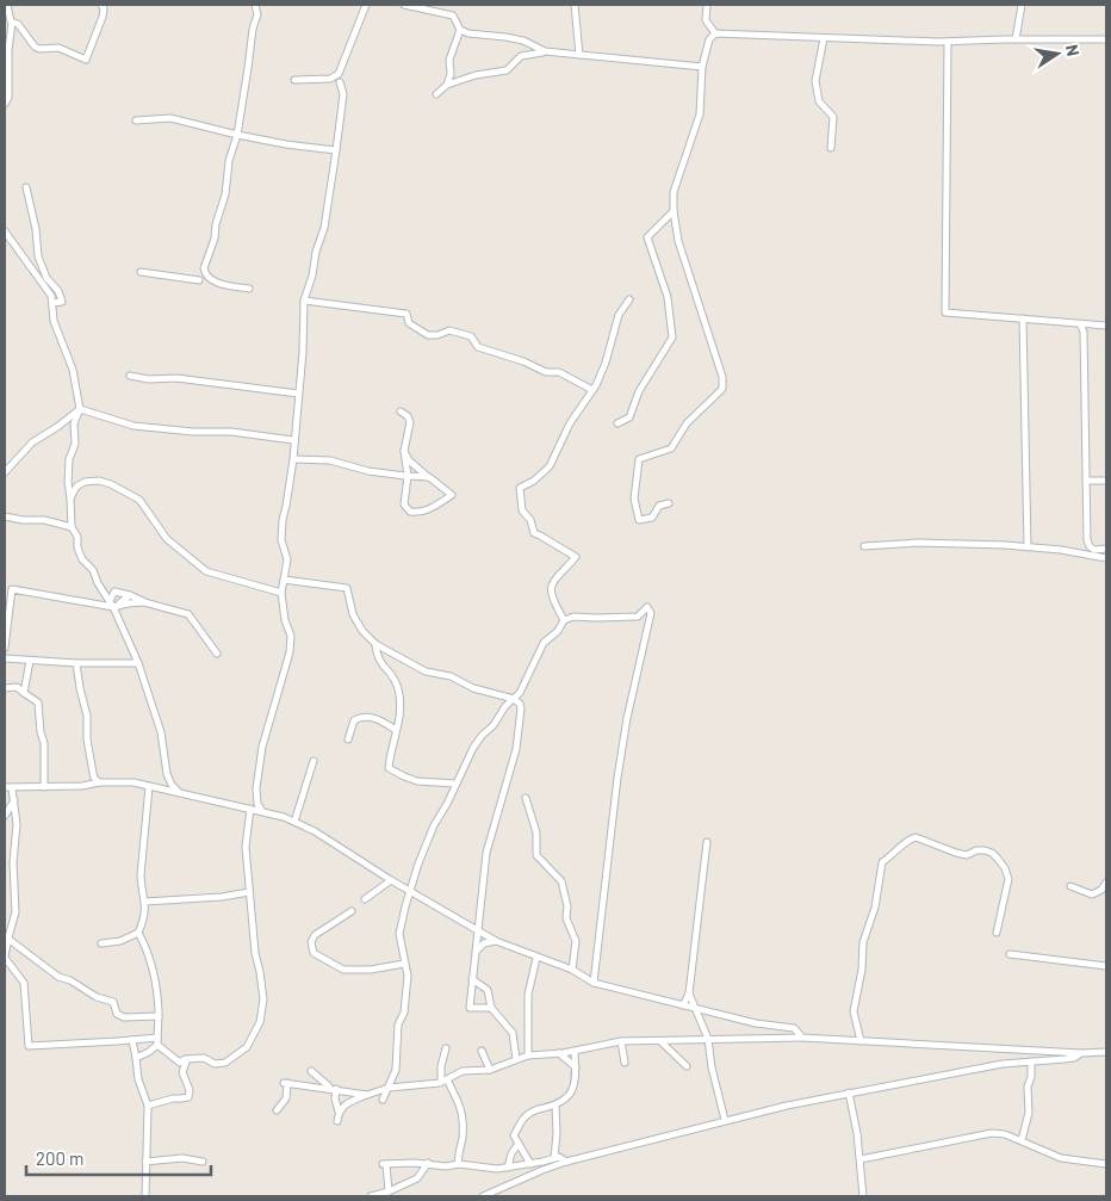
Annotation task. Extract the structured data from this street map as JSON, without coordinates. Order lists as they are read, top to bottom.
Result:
{
  "scale_bar": "200 m",
  "north": "right"
}
